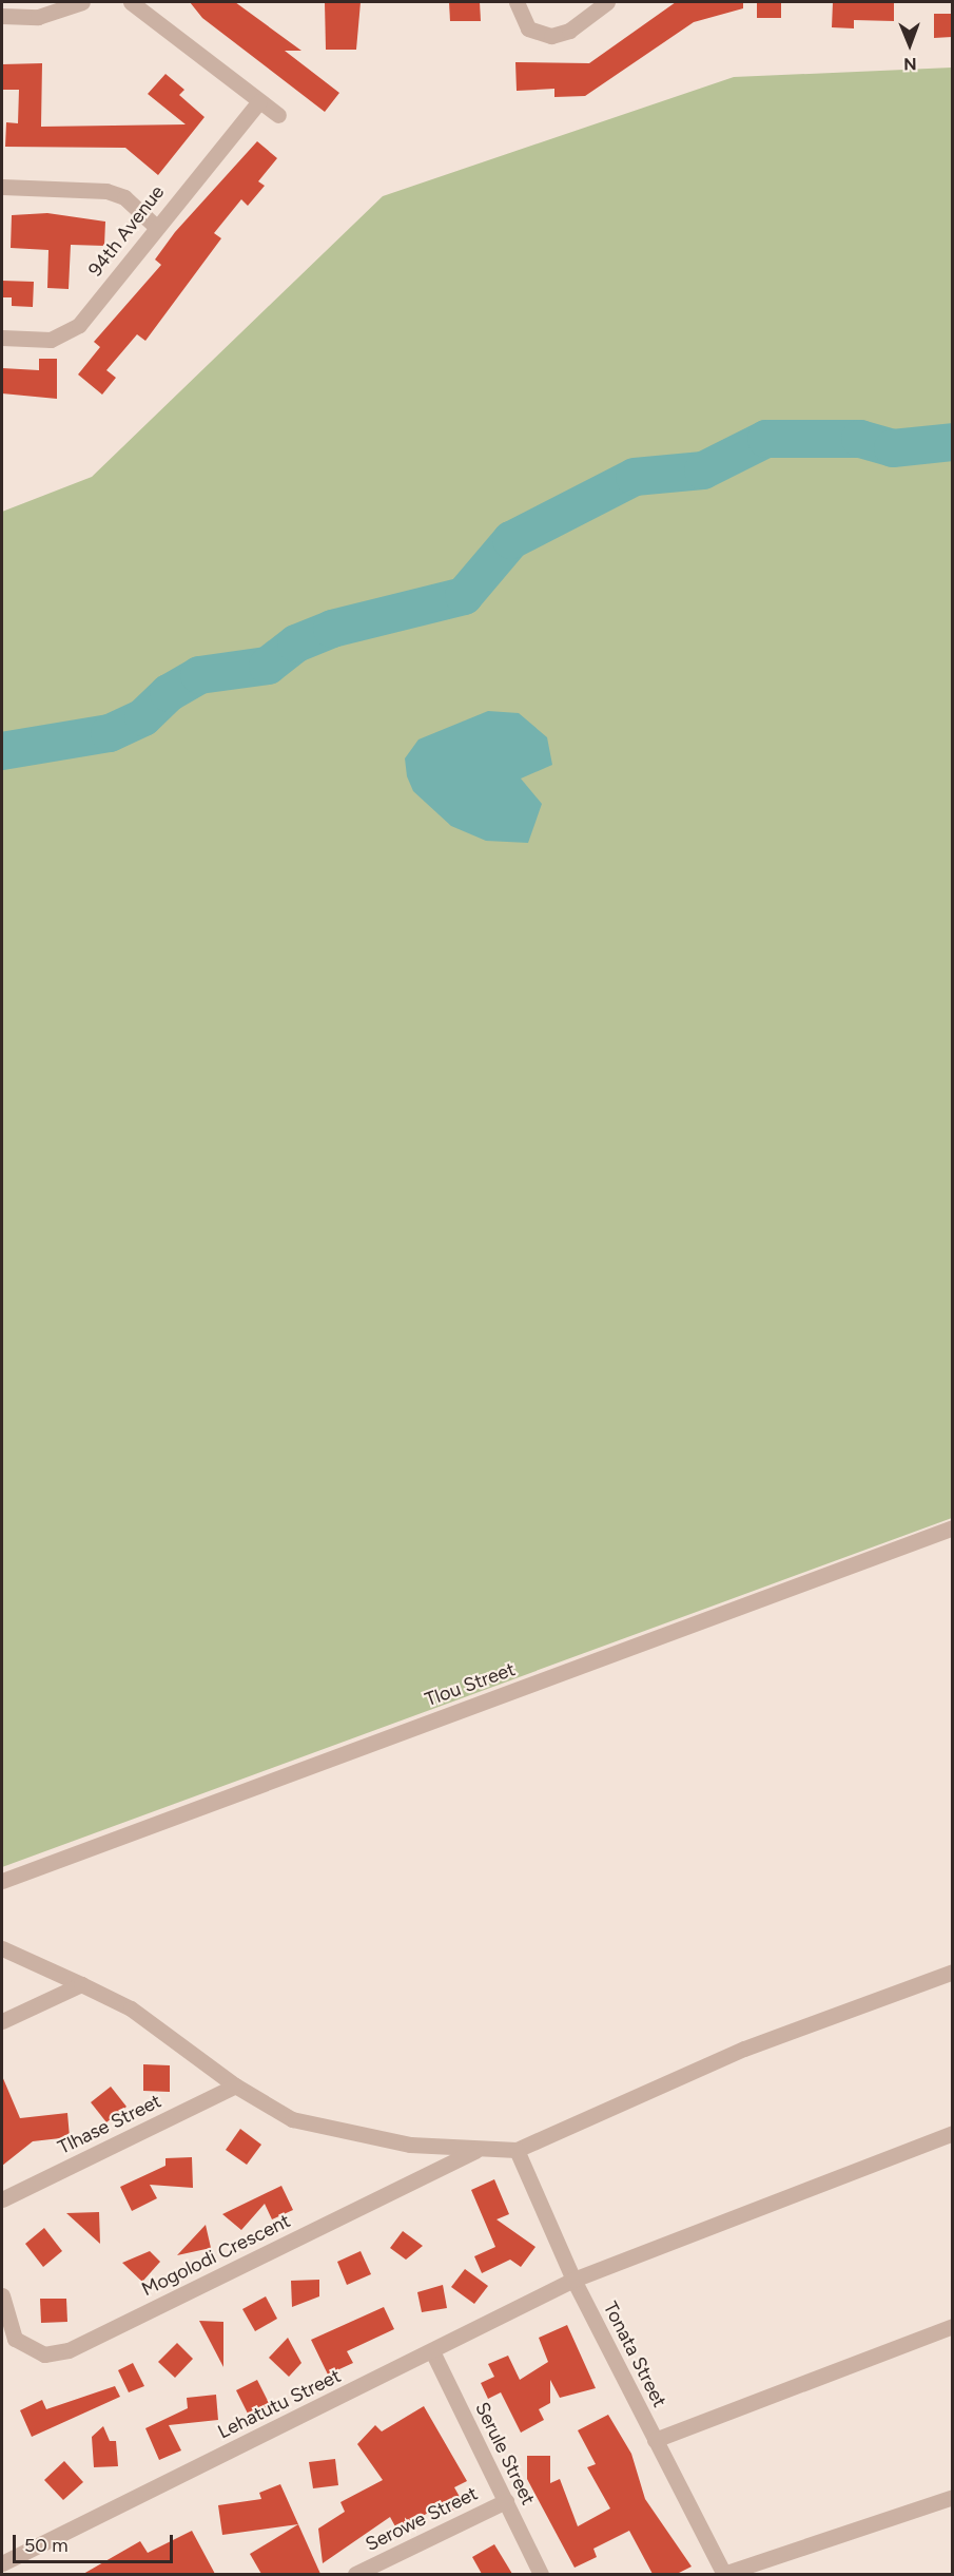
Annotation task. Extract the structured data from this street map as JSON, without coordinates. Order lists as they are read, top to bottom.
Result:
{
  "streets": {
    "street": [
      "94th Avenue",
      "Tlou Street",
      "Tlhase Street",
      "Mogolodi Crescent",
      "Tonata Street",
      "Lehatutu Street",
      "Serule Street",
      "Serowe Street"
    ]
  },
  "crossings": [
    ["Tlhase Street", "Mogolodi Crescent"],
    ["Mogolodi Crescent", "Tonata Street"],
    ["Tonata Street", "Lehatutu Street"],
    ["Lehatutu Street", "Serule Street"],
    ["Serule Street", "Serowe Street"]
  ],
  "scale_bar": "50 m",
  "north": "bottom"
}
